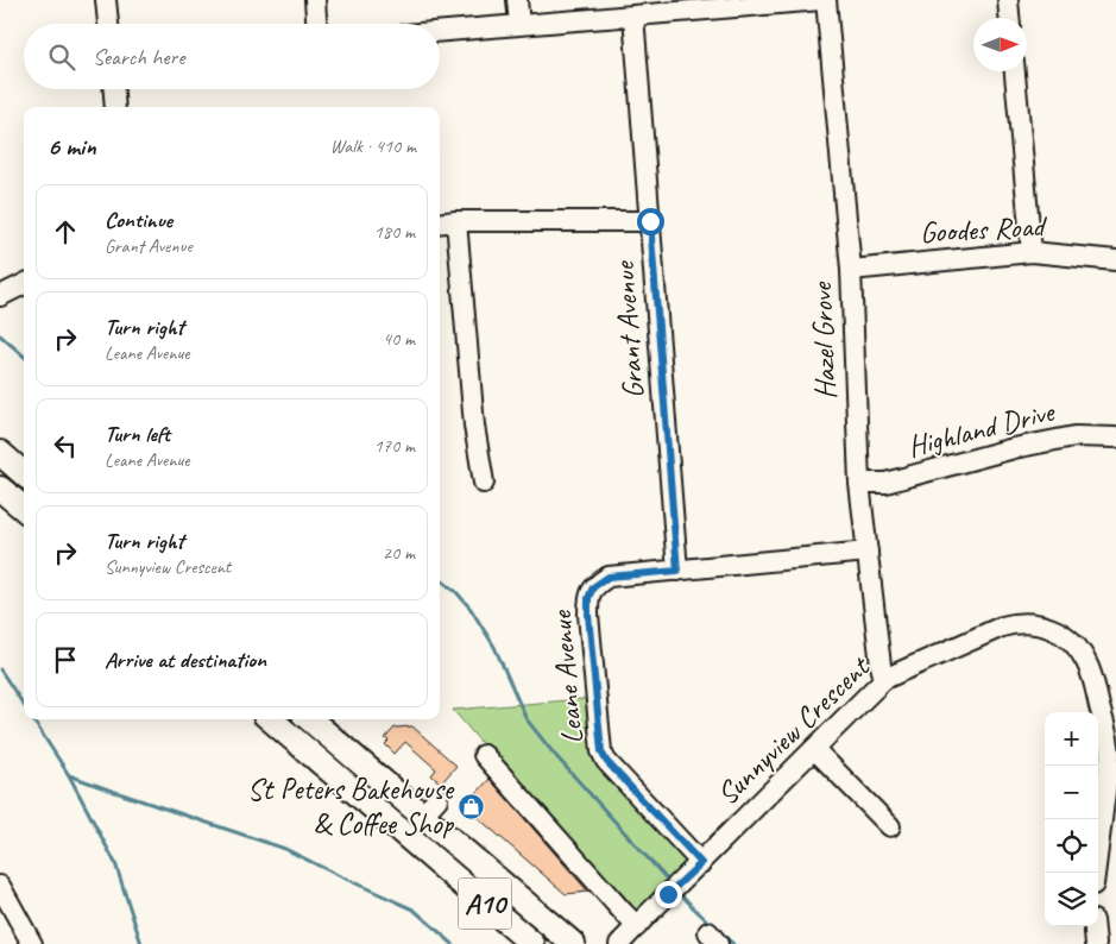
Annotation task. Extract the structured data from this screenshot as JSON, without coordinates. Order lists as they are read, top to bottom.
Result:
{
  "streets": {
    "main road": ["A10"],
    "street": [
      "Goodes Road",
      "Grant Avenue",
      "Hazel Grove",
      "Highland Drive",
      "Leane Avenue",
      "Sunnyview Crescent"
    ]
  },
  "crossings": [
    ["Goodes Road", "Hazel Grove"],
    ["Grant Avenue", "Leane Avenue"],
    ["Hazel Grove", "Highland Drive"],
    ["Hazel Grove", "Leane Avenue"],
    ["Hazel Grove", "Sunnyview Crescent"],
    ["Leane Avenue", "Sunnyview Crescent"]
  ],
  "places": {
    "shop": ["St Peters Bakehouse & Coffee Shop"]
  },
  "north": "right",
  "page": {
    "search": "Search here",
    "heading": ["6 min", "Walk · 410 m"],
    "list": [
      ["Continue", "Grant Avenue", "180 m"],
      ["Turn right", "Leane Avenue", "40 m"],
      ["Turn left", "Leane Avenue", "170 m"],
      ["Turn right", "Sunnyview Crescent", "20 m"],
      "Arrive at destination"
    ],
    "map_buttons": ["+", "−"]
  }
}
